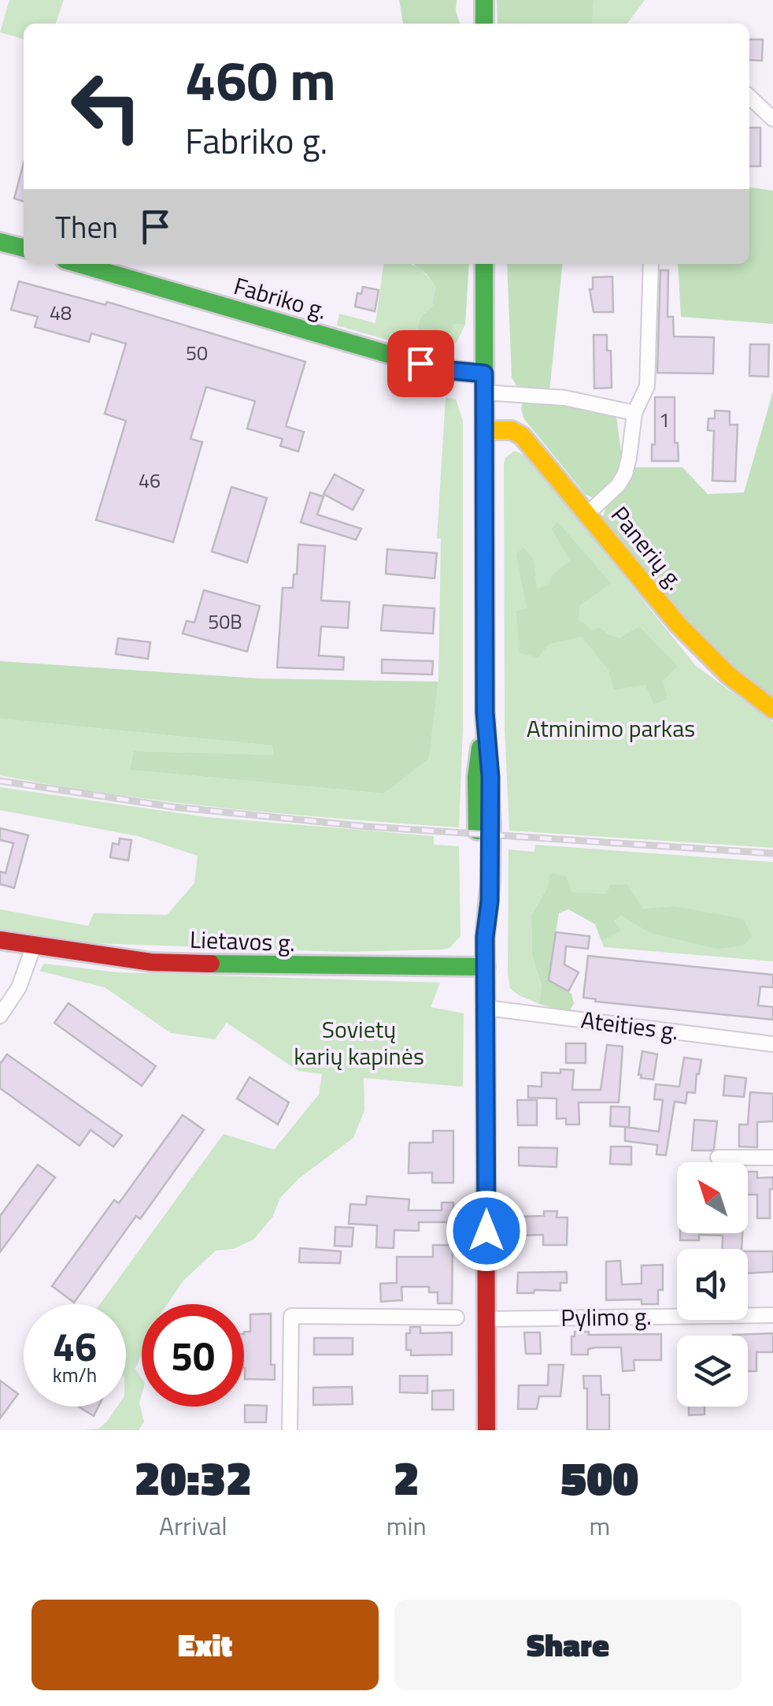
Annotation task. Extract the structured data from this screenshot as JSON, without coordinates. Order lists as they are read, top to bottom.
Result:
{
  "streets": {
    "main road": ["Fabriko g.", "Panerių g.", "Lietavos g."],
    "street": ["Ateities g.", "Pylimo g."]
  },
  "parks": ["Atminimo parkas", "Sovietų karių kapinės"],
  "house_numbers": [
    "48",
    "50",
    "1",
    "46",
    "50B"
  ],
  "north": "top left",
  "page": {
    "turn": ["460 m", "Fabriko g."],
    "then": "Then",
    "speed": "46 km/h",
    "limit": "50",
    "eta": [
      "20:32",
      "Arrival",
      "2",
      "min",
      "500",
      "m"
    ],
    "buttons": ["Exit", "Share"]
  }
}
